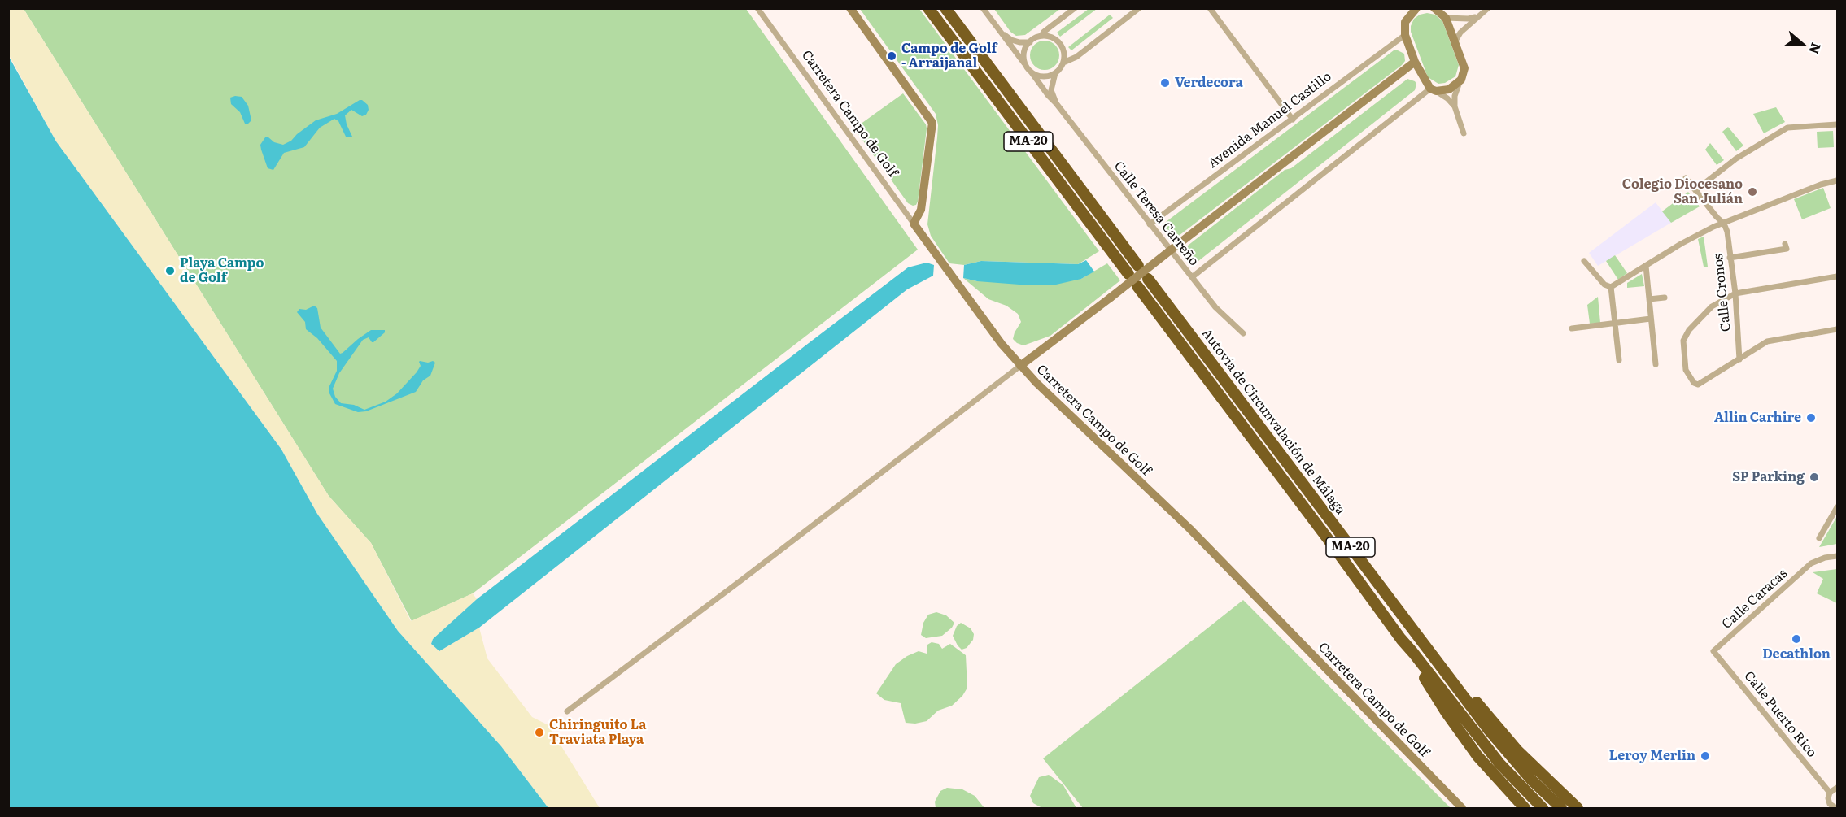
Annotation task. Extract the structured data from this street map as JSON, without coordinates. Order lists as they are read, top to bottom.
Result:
{
  "streets": {
    "highway": ["MA-20", "Autovía de Circunvalación de Málaga"],
    "street": [
      "Carretera Campo de Golf",
      "Avenida Manuel Castillo",
      "Calle Teresa Carreño",
      "Calle Cronos",
      "Calle Caracas",
      "Calle Puerto Rico"
    ]
  },
  "crossings": [
    ["Avenida Manuel Castillo", "Calle Teresa Carreño"],
    ["Calle Caracas", "Calle Puerto Rico"]
  ],
  "places": [
    "Campo de Golf - Arraijanal",
    "Verdecora",
    "Colegio Diocesano San Julián",
    "Playa Campo de Golf",
    "Allin Carhire",
    "SP Parking",
    "Decathlon",
    "Chiringuito La Traviata Playa",
    "Leroy Merlin"
  ],
  "north": "right"
}
